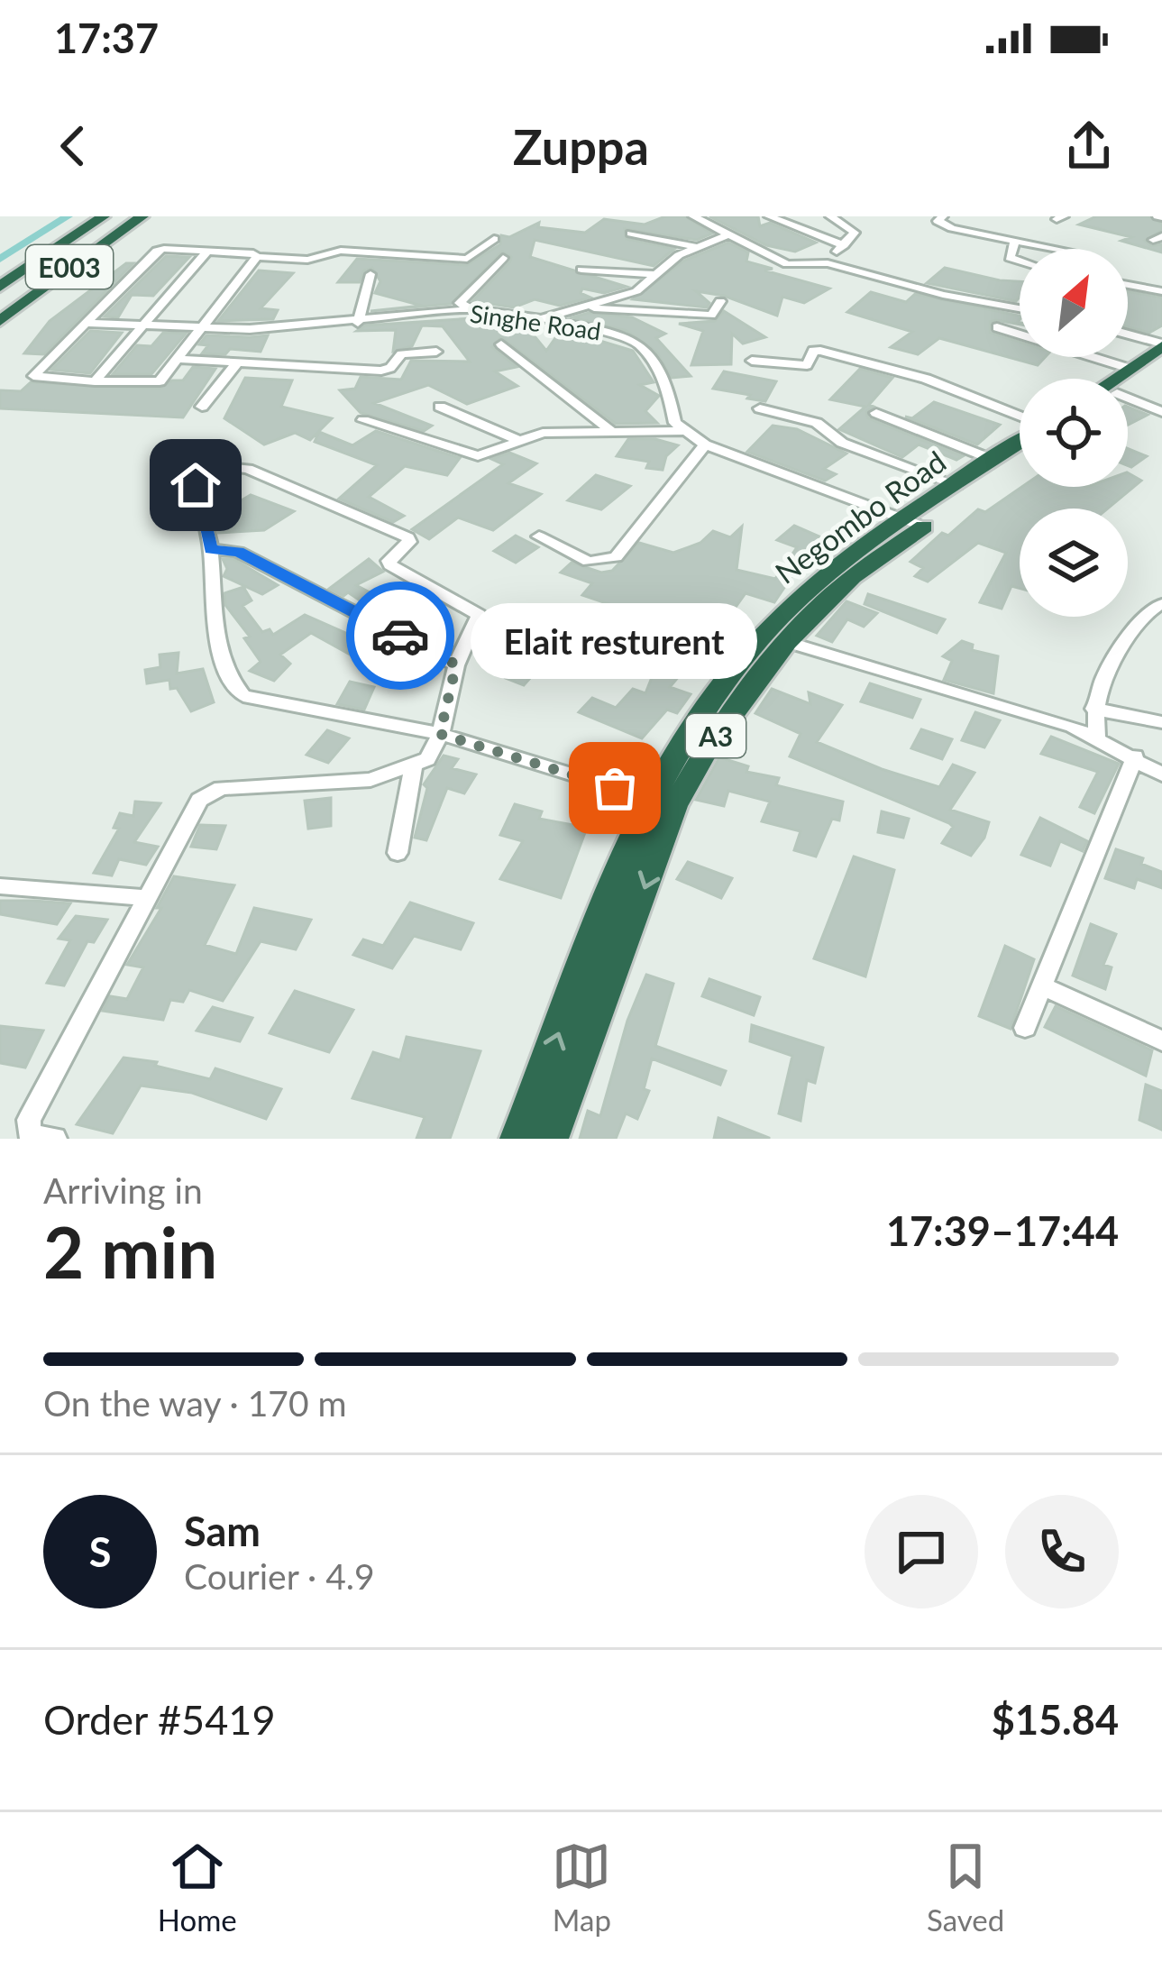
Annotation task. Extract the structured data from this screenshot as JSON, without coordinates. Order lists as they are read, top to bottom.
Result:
{
  "streets": {
    "highway": ["E003", "Negombo Road", "A3"],
    "street": ["Singhe Road"]
  },
  "places": ["Elait resturent"],
  "north": "top right",
  "page": {
    "status": "17:37",
    "header": "Zuppa",
    "bubble": "Elait resturent",
    "heading": ["2 min", "Arriving in", "17:39–17:44"],
    "panel": [
      "Sam",
      "Courier · 4.9",
      "Order #5419",
      "$15.84"
    ],
    "bar": "On the way · 170 m",
    "round": "S",
    "tabs": ["Home", "Map", "Saved"]
  }
}
